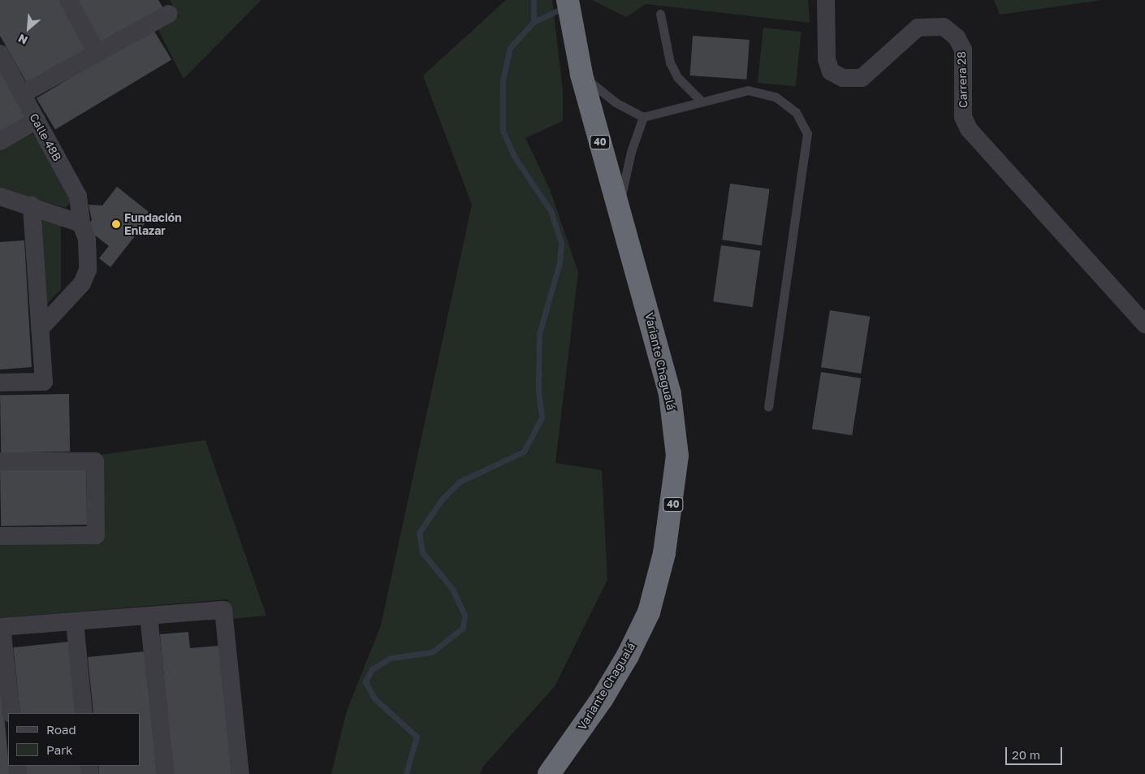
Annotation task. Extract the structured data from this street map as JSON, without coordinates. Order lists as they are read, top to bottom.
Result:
{
  "streets": {
    "highway": ["40", "Variante Chagualá"],
    "street": ["Carrera 28", "Calle 48B"]
  },
  "places": ["Fundación Enlazar"],
  "legend": ["Road", "Park"],
  "scale_bar": "20 m",
  "north": "bottom left"
}
